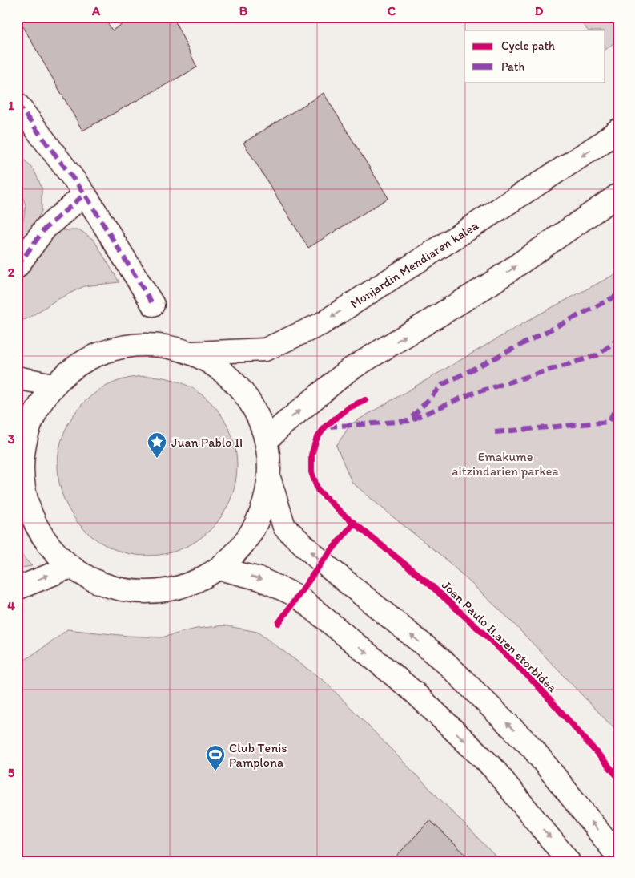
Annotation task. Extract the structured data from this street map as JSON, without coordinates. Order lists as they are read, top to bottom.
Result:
{
  "streets": {
    "main road": ["Monjardin Mendiaren kalea"],
    "cycle path": ["Joan Paulo II.aren etorbidea"]
  },
  "parks": ["Emakume aitzindarien parkea"],
  "places": {
    "place": ["Juan Pablo II"],
    "sports": ["Club Tenis Pamplona"]
  },
  "legend": ["Cycle path", "Path"],
  "grid": {
    "columns": [
      "A",
      "B",
      "C",
      "D"
    ],
    "rows": [
      "1",
      "2",
      "3",
      "4",
      "5"
    ]
  }
}
